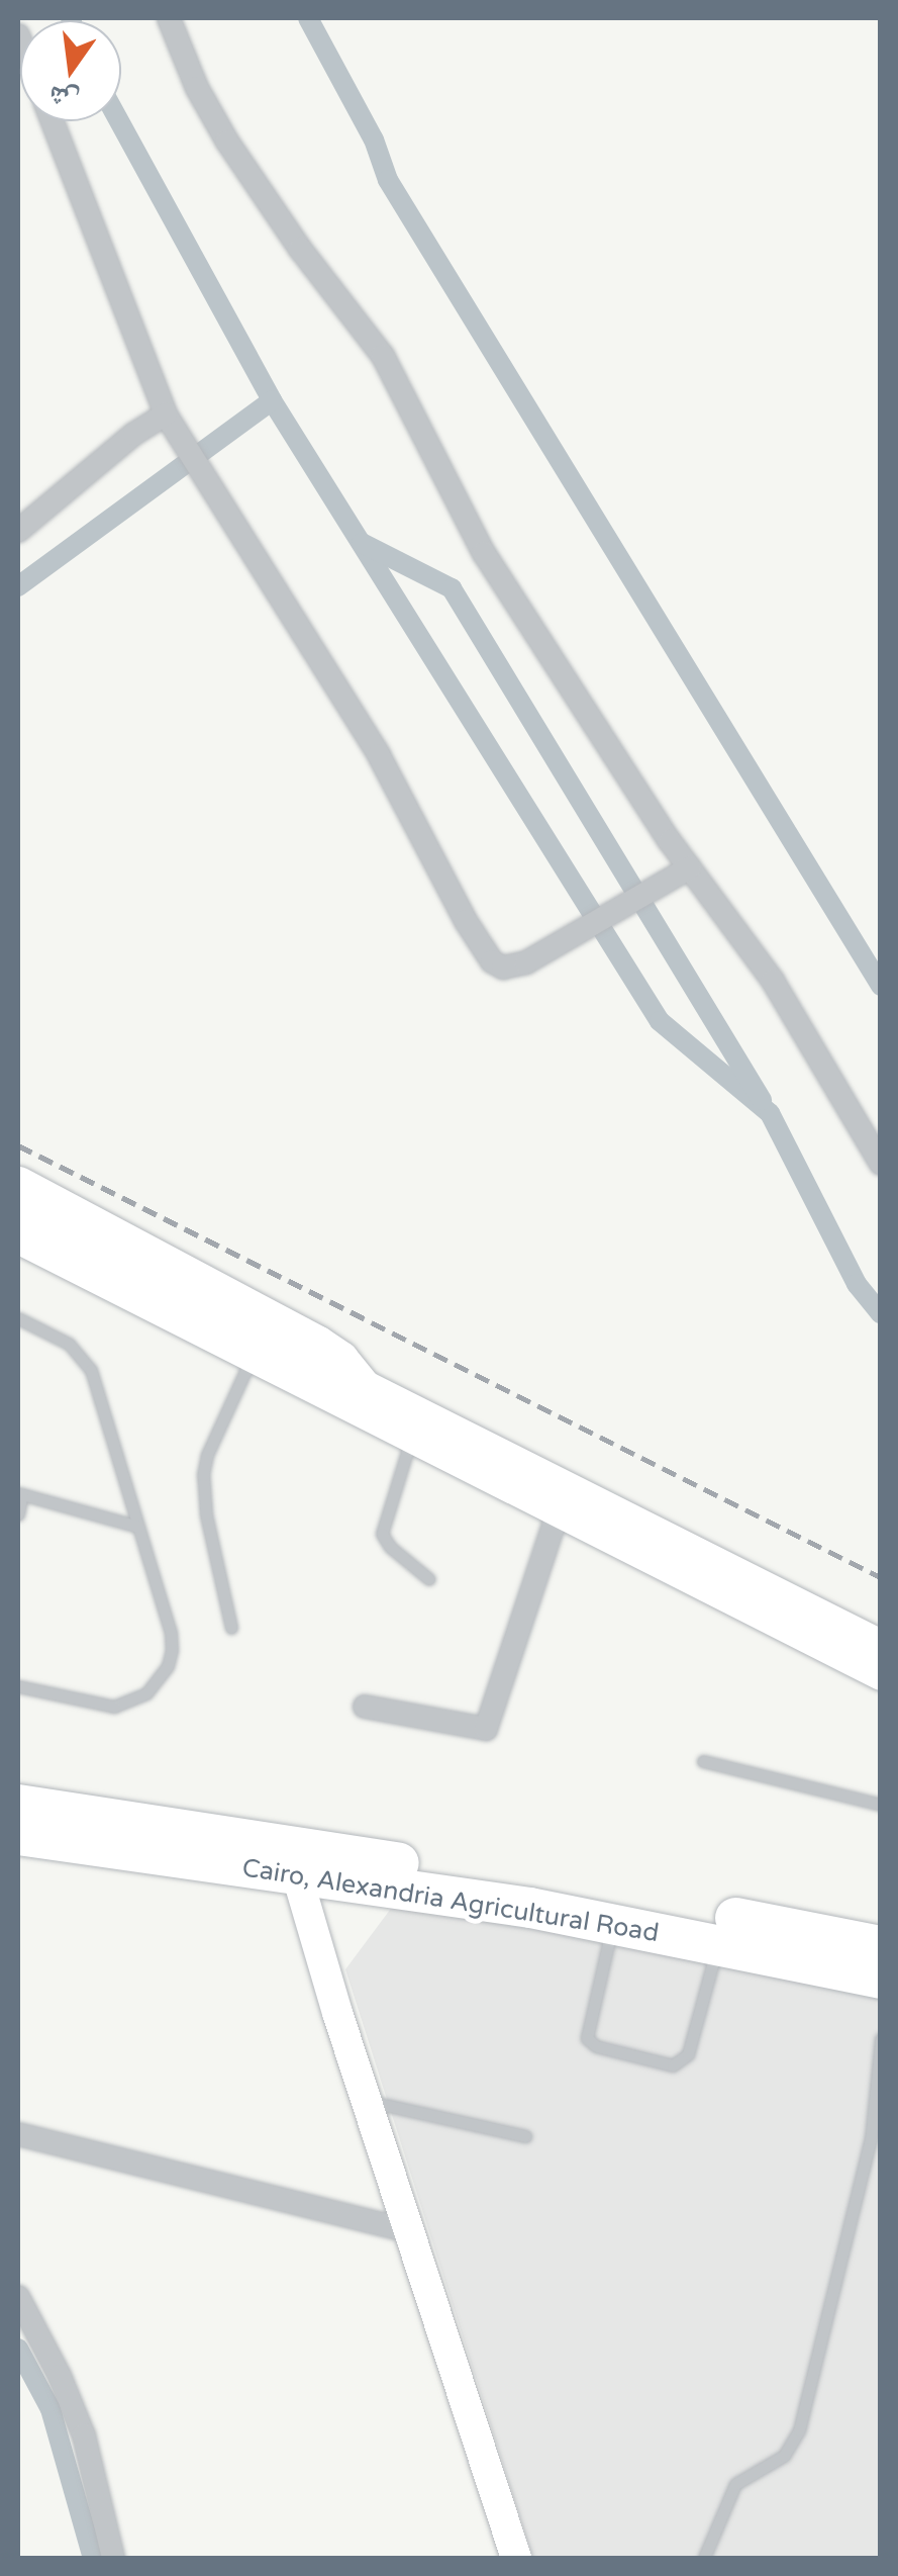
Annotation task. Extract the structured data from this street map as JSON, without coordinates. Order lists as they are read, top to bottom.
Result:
{
  "streets": {
    "highway": ["Cairo, Alexandria Agricultural Road"]
  },
  "north": "bottom"
}
